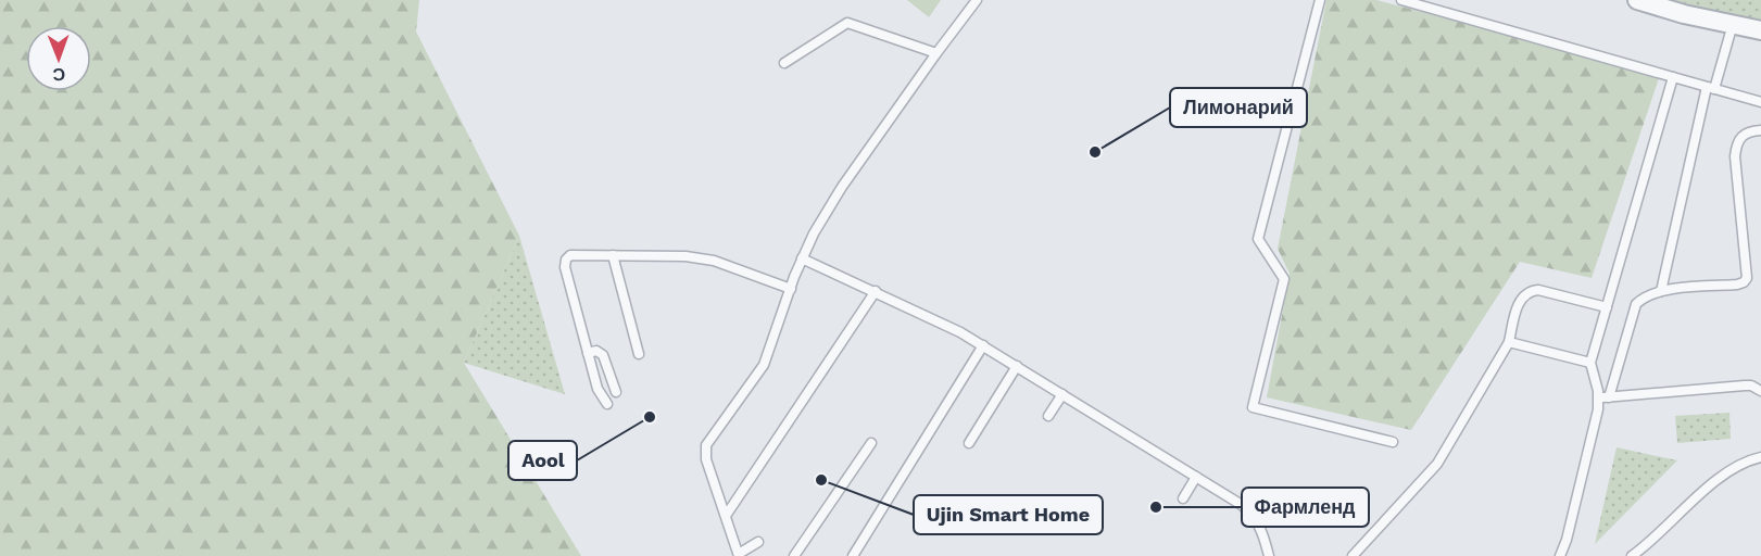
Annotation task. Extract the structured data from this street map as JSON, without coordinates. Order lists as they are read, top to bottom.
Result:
{
  "places": [
    "Лимонарий",
    "Aool",
    "Ujin Smart Home",
    "Фармленд"
  ],
  "north": "bottom"
}
